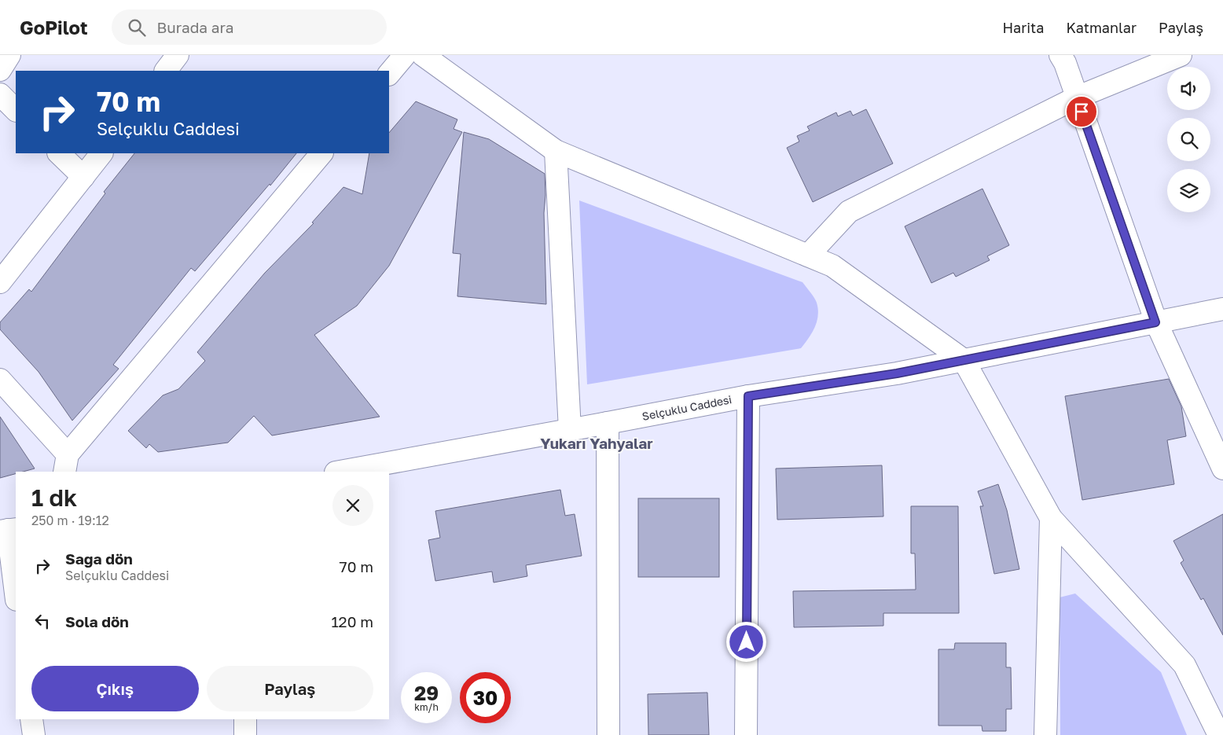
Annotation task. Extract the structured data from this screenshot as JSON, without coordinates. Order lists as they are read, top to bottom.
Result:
{
  "streets": {
    "street": ["Selçuklu Caddesi"]
  },
  "districts": ["Yukarı Yahyalar"],
  "page": {
    "header": "GoPilot",
    "search": "Burada ara",
    "nav": ["Harita", "Katmanlar", "Paylaş"],
    "turn": ["70 m", "Selçuklu Caddesi"],
    "heading": ["1 dk", "250 m · 19:12"],
    "list": [
      {
        "name": "Sağa dön",
        "note": "Selçuklu Caddesi",
        "value": "70 m"
      },
      {
        "name": "Sola dön",
        "value": "120 m"
      }
    ],
    "buttons": ["Çıkış", "Paylaş"],
    "speed": "29 km/h",
    "limit": "30"
  }
}
